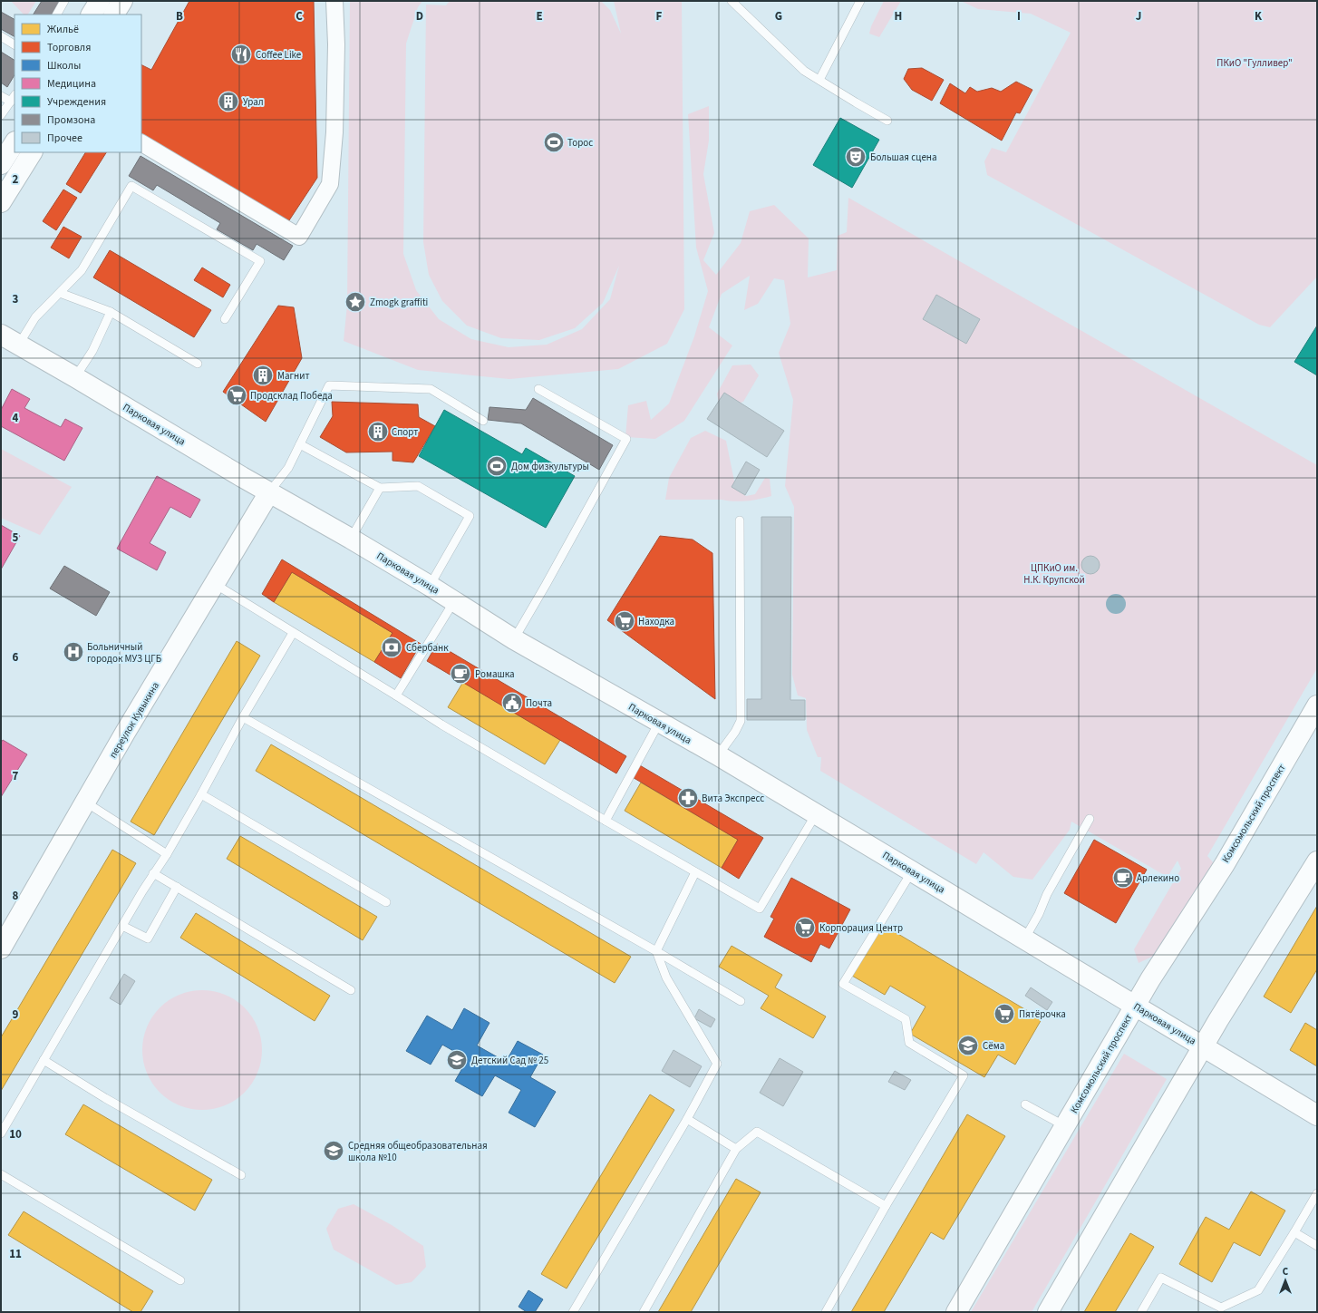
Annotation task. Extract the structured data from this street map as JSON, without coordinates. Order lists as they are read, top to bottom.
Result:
{
  "streets": {
    "main road": ["Парковая улица", "переулок Кувыкина", "Комсомольский проспект"]
  },
  "crossings": [
    ["Парковая улица", "переулок Кувыкина"],
    ["Парковая улица", "Комсомольский проспект"]
  ],
  "parks": ["ПКиО \"Гулливер\"", "ЦПКиО им. Н.К. Крупской"],
  "places": {
    "restaurant": ["Coffee Like"],
    "building": ["Урал", "Магнит", "Спорт"],
    "sports": ["Торос", "Дом физкультуры"],
    "theatre": ["Большая сцена"],
    "place": ["Zmogk graffiti"],
    "supermarket": [
      "Продсклад Победа",
      "Находка",
      "Корпорация Центр",
      "Пятёрочка"
    ],
    "bank": ["Сбербанк"],
    "hospital": ["Больничный городок МУЗ ЦГБ"],
    "cafe": ["Ромашка", "Арлекино"],
    "public building": ["Почта"],
    "pharmacy": ["Вита Экспресс"],
    "school or university": ["Сёма", "Детский Сад № 25", "Средняя общеобразовательная школа №10"]
  },
  "legend": [
    "Жильё",
    "Торговля",
    "Школы",
    "Медицина",
    "Учреждения",
    "Промзона",
    "Прочее"
  ],
  "north": "top",
  "grid": {
    "columns": [
      "B",
      "C",
      "D",
      "E",
      "F",
      "G",
      "H",
      "I",
      "J",
      "K"
    ],
    "rows": [
      "2",
      "3",
      "4",
      "5",
      "6",
      "7",
      "8",
      "9",
      "10",
      "11"
    ]
  }
}
